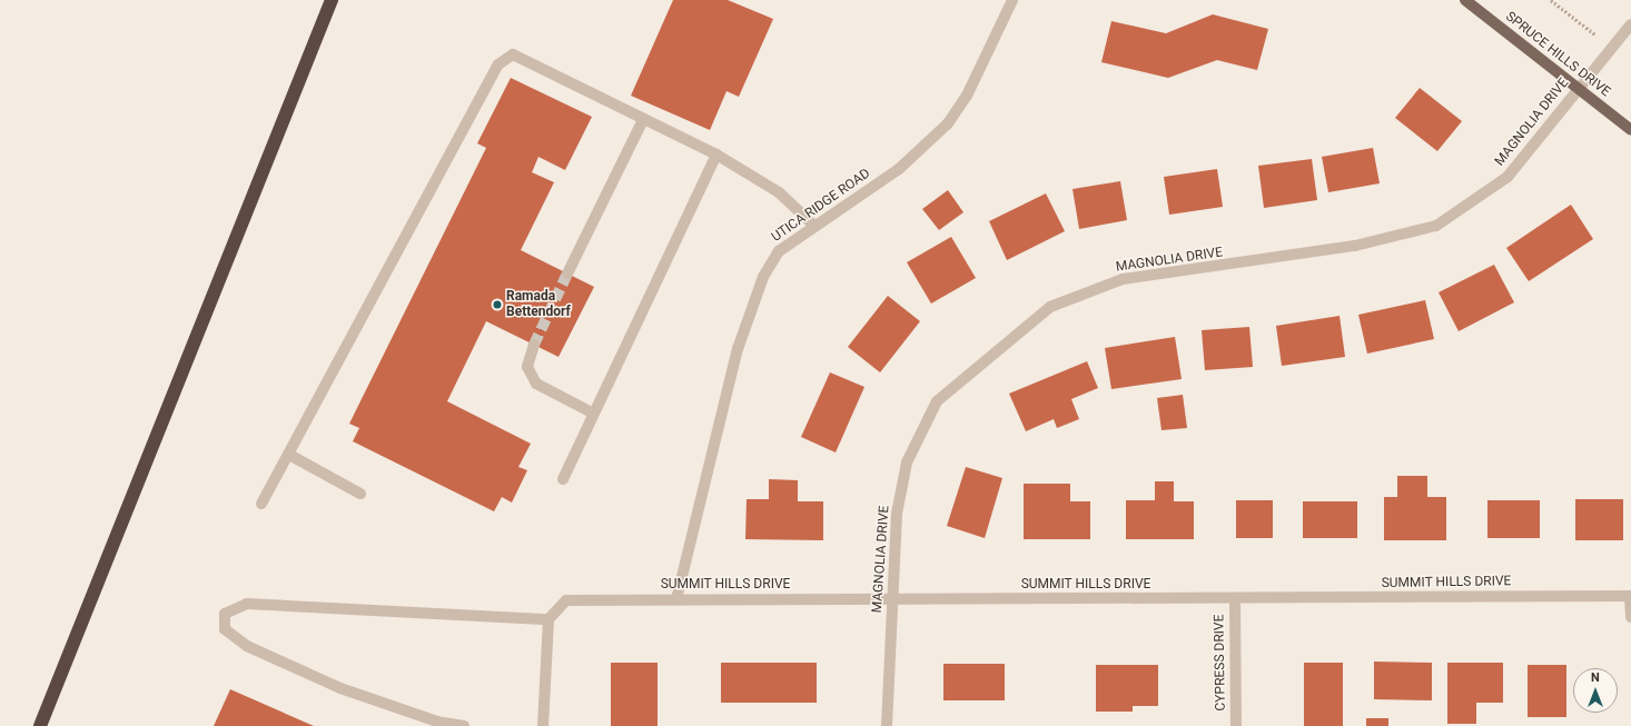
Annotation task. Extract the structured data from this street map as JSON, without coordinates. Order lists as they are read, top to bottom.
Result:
{
  "streets": {
    "main road": ["SPRUCE HILLS DRIVE"],
    "street": [
      "MAGNOLIA DRIVE",
      "UTICA RIDGE ROAD",
      "SUMMIT HILLS DRIVE",
      "CYPRESS DRIVE"
    ]
  },
  "crossings": [
    ["SPRUCE HILLS DRIVE", "MAGNOLIA DRIVE"],
    ["MAGNOLIA DRIVE", "SUMMIT HILLS DRIVE"],
    ["UTICA RIDGE ROAD", "SUMMIT HILLS DRIVE"],
    ["SUMMIT HILLS DRIVE", "CYPRESS DRIVE"]
  ],
  "places": ["Ramada Bettendorf"],
  "north": "top"
}
